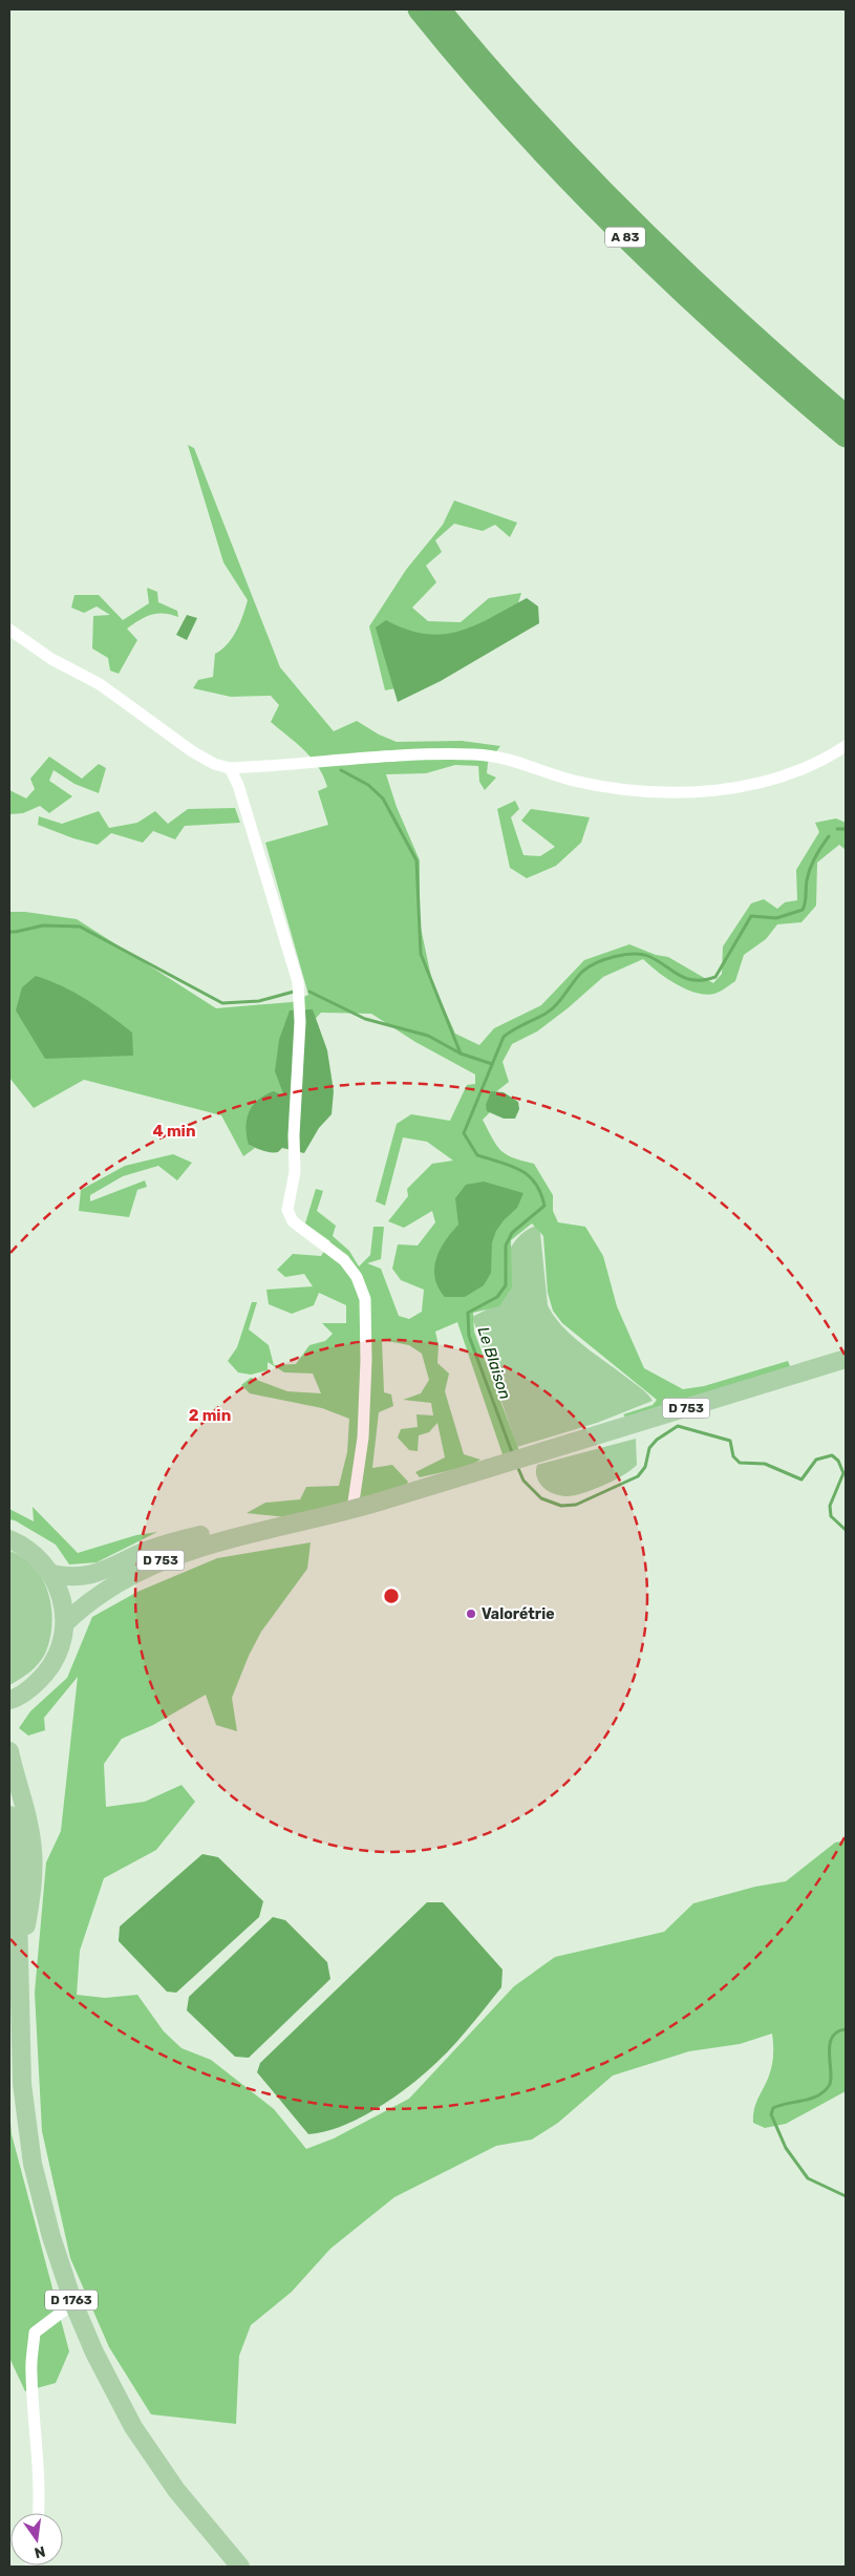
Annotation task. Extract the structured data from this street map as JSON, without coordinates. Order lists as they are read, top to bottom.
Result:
{
  "streets": {
    "highway": ["A 83"],
    "main road": ["D 753", "D 1763"]
  },
  "water": ["Le Blaison"],
  "places": ["Valorétrie"],
  "north": "bottom",
  "rings": ["4 min", "2 min"]
}
